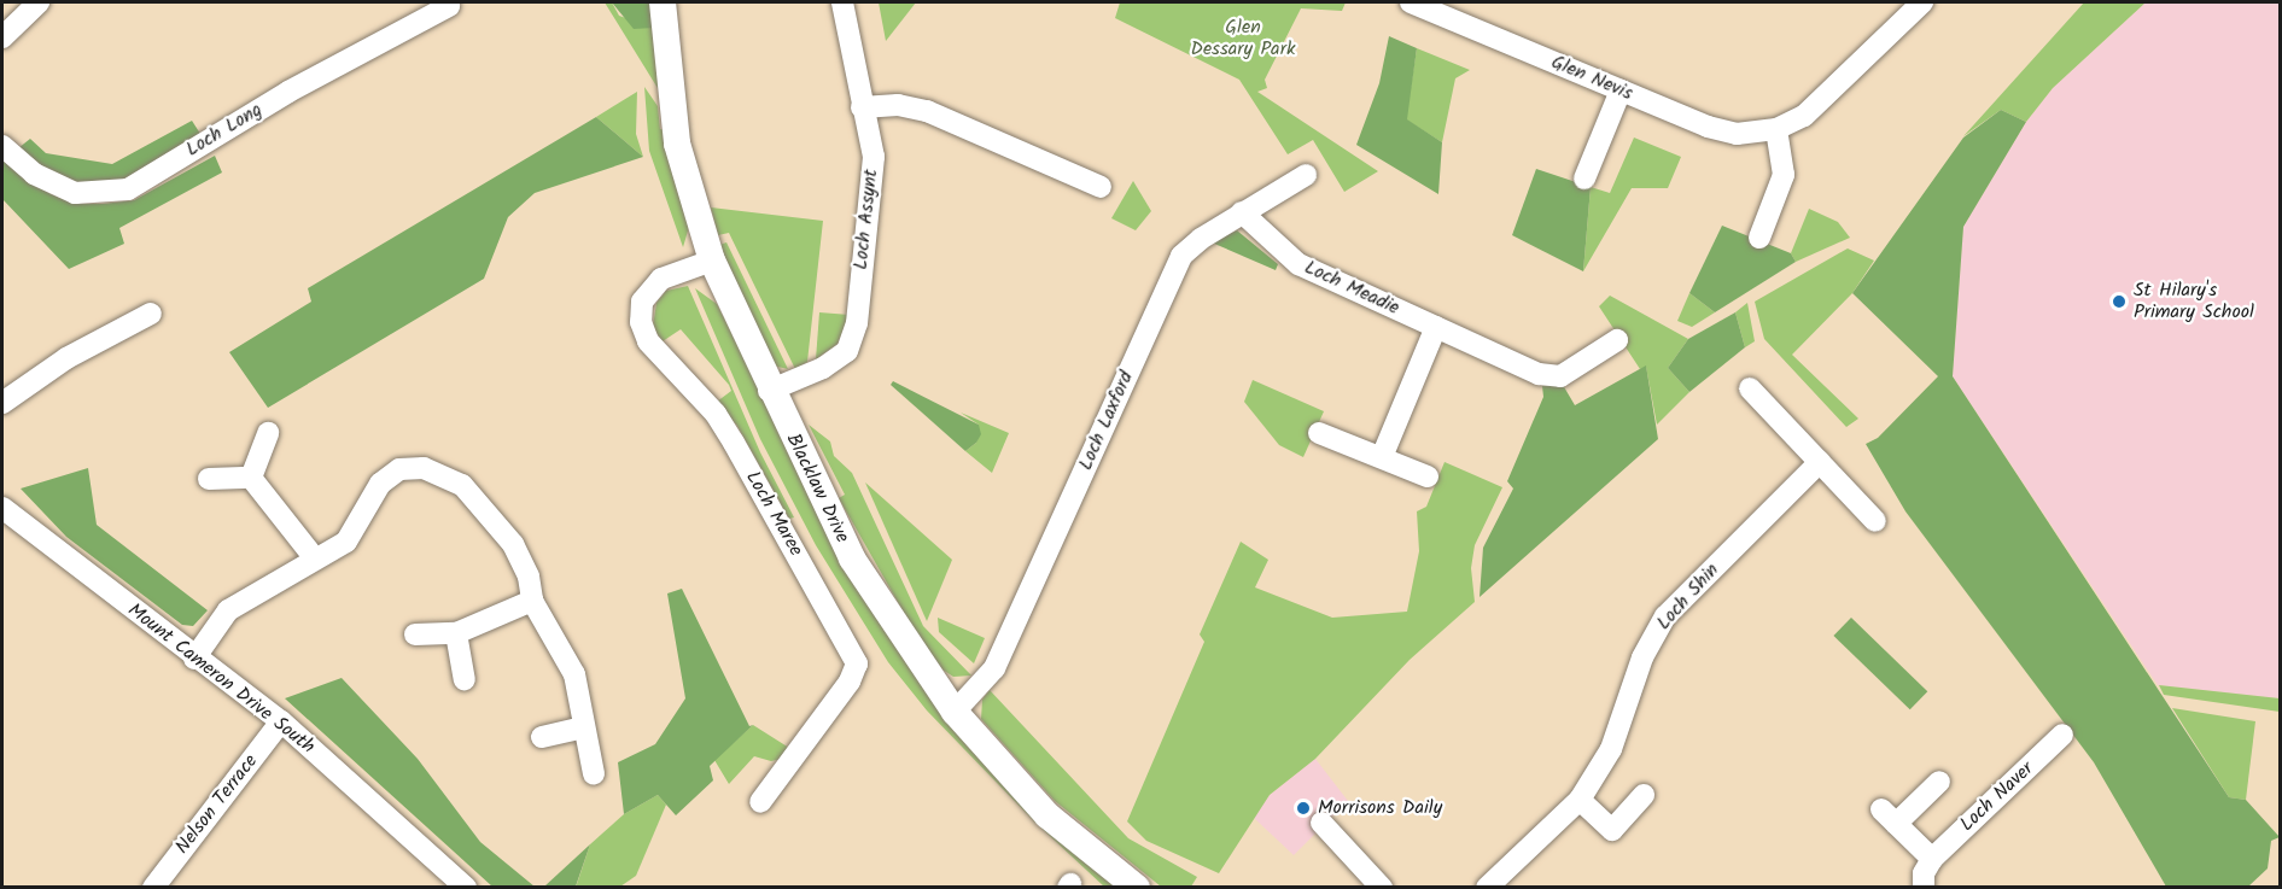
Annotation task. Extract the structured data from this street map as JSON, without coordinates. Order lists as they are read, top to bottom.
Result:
{
  "streets": {
    "street": [
      "Glen Nevis",
      "Loch Long",
      "Loch Assynt",
      "Loch Meadie",
      "Loch Laxford",
      "Blacklaw Drive",
      "Loch Maree",
      "Loch Shin",
      "Mount Cameron Drive South",
      "Loch Naver",
      "Nelson Terrace"
    ]
  },
  "crossings": [
    ["Loch Assynt", "Blacklaw Drive"],
    ["Loch Meadie", "Loch Laxford"],
    ["Loch Laxford", "Blacklaw Drive"],
    ["Blacklaw Drive", "Loch Maree"],
    ["Mount Cameron Drive South", "Nelson Terrace"]
  ],
  "parks": ["Glen Dessary Park"],
  "places": ["St Hilary's Primary School", "Morrisons Daily"]
}
